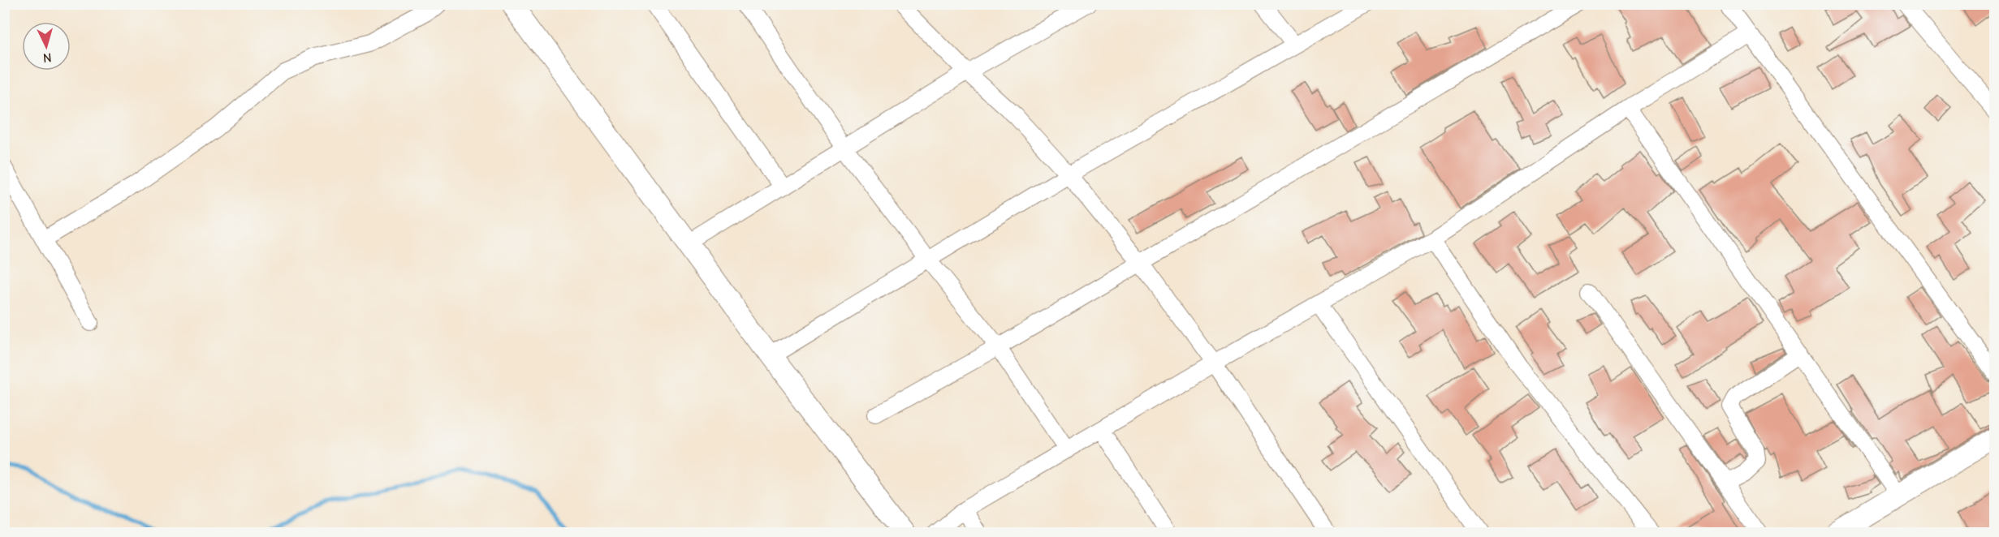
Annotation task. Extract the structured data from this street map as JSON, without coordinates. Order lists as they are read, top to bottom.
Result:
{
  "north": "bottom"
}
